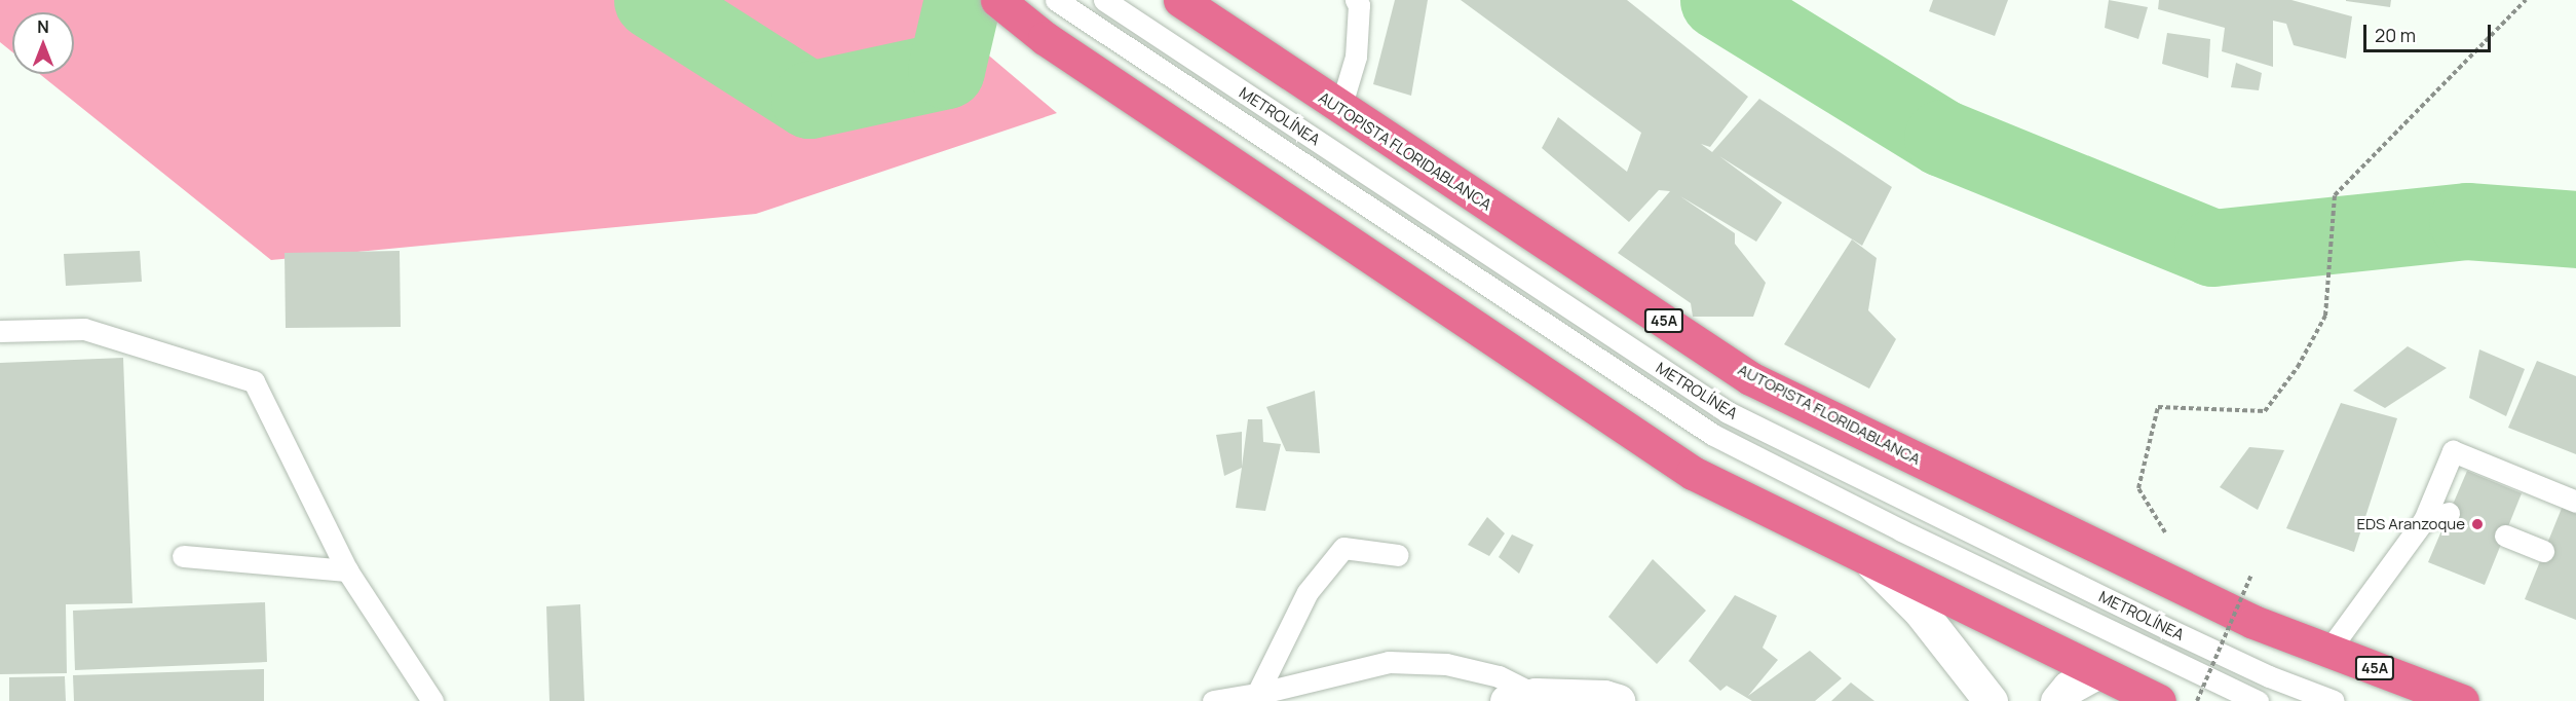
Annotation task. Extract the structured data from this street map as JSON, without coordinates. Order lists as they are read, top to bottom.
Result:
{
  "streets": {
    "highway": ["AUTOPISTA FLORIDABLANCA", "45A"],
    "lane": ["METROLÍNEA"]
  },
  "places": ["EDS Aranzoque"],
  "scale_bar": "20 m",
  "north": "top"
}
